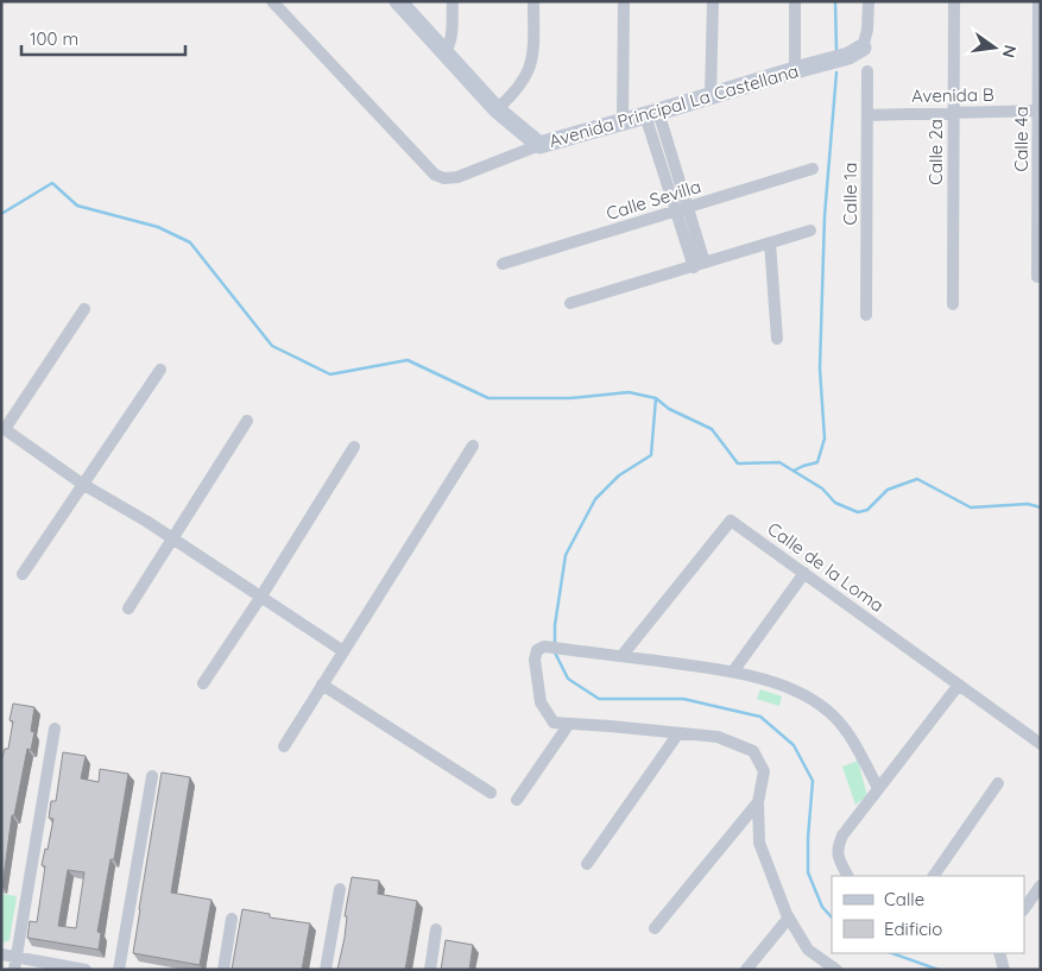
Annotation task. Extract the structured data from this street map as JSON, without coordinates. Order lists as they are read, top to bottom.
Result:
{
  "streets": {
    "street": [
      "Avenida B",
      "Avenida Principal La Castellana",
      "Calle 4a",
      "Calle 2a",
      "Calle 1a",
      "Calle Sevilla",
      "Calle de la Loma"
    ]
  },
  "crossings": [
    ["Avenida B", "Calle 4a"],
    ["Avenida B", "Calle 2a"],
    ["Avenida B", "Calle 1a"]
  ],
  "legend": ["Calle", "Edificio"],
  "scale_bar": "100 m",
  "north": "right"
}
